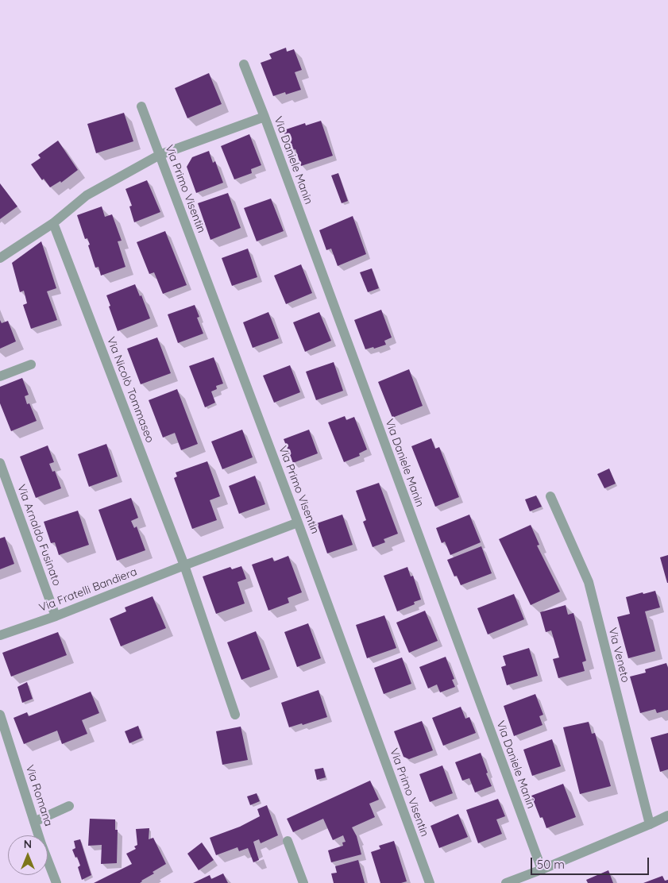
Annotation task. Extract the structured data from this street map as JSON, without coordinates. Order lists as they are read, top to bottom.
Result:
{
  "streets": {
    "street": [
      "Via Daniele Manin",
      "Via Primo Visentin",
      "Via Nicolò Tommaseo",
      "Via Arnaldo Fusinato",
      "Via Fratelli Bandiera",
      "Via Veneto",
      "Via Romana"
    ]
  },
  "crossings": [
    ["Via Primo Visentin", "Via Fratelli Bandiera"],
    ["Via Nicolò Tommaseo", "Via Fratelli Bandiera"],
    ["Via Arnaldo Fusinato", "Via Fratelli Bandiera"]
  ],
  "scale_bar": "50 m",
  "north": "top"
}
